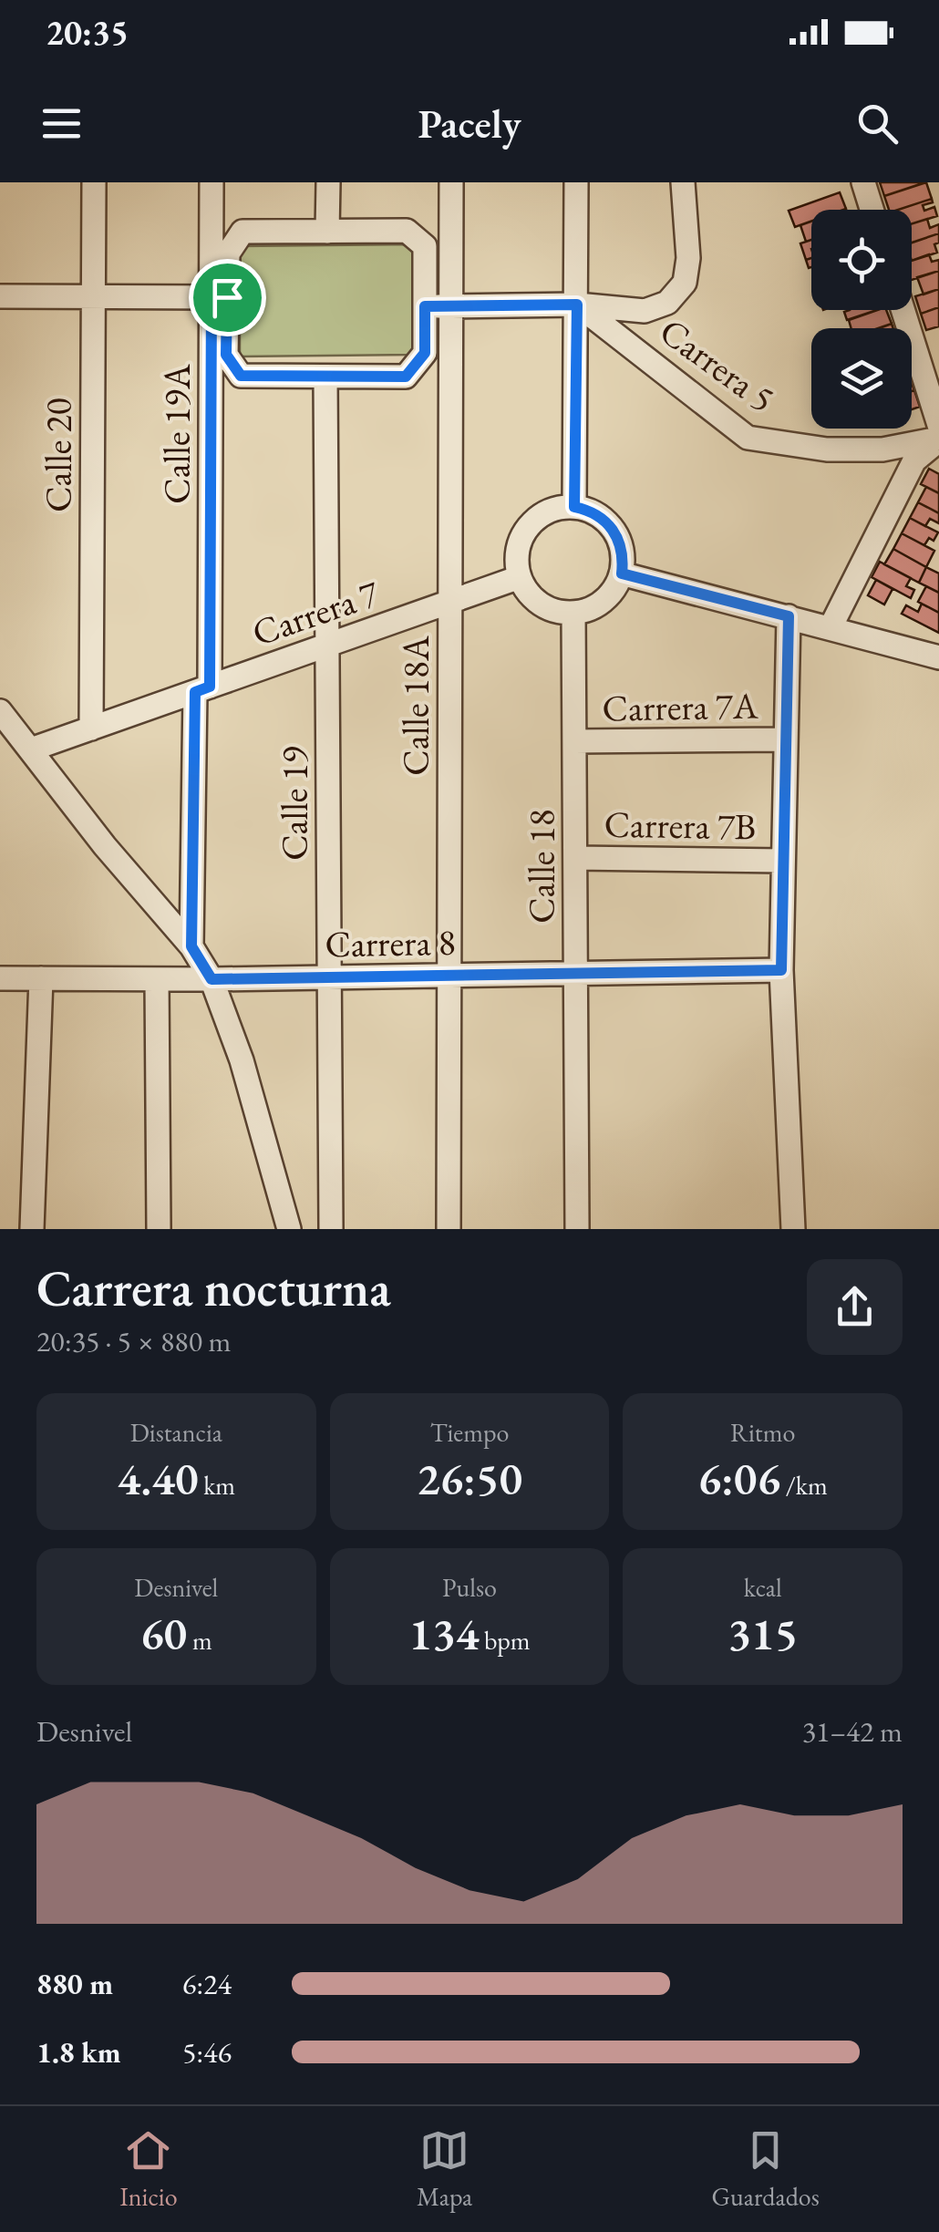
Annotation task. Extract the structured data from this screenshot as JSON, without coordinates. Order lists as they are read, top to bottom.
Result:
{
  "streets": {
    "street": [
      "Carrera 5",
      "Calle 19A",
      "Calle 20",
      "Carrera 7",
      "Calle 18A",
      "Carrera 7A",
      "Calle 19",
      "Carrera 7B",
      "Calle 18",
      "Carrera 8"
    ]
  },
  "crossings": [
    ["Calle 19A", "Carrera 7"],
    ["Calle 20", "Carrera 7"],
    ["Carrera 7", "Calle 18A"],
    ["Carrera 7", "Calle 19"],
    ["Carrera 7", "Calle 18"],
    ["Calle 18A", "Carrera 8"],
    ["Carrera 7A", "Calle 18"],
    ["Calle 19", "Carrera 8"],
    ["Carrera 7B", "Calle 18"],
    ["Calle 18", "Carrera 8"]
  ],
  "page": {
    "status": "20:35",
    "header": "Pacely",
    "heading": ["Carrera nocturna", "20:35 · 5 × 880 m"],
    "stats": [
      ["Distancia", "4.40 km"],
      ["Tiempo", "26:50"],
      ["Ritmo", "6:06 /km"],
      ["Desnivel", "60 m"],
      ["Pulso", "134 bpm"],
      ["kcal", "315"]
    ],
    "chart": ["Desnivel", "31–42 m"],
    "list": [
      {
        "name": "880 m",
        "note": "6:24"
      },
      {
        "name": "1.8 km",
        "note": "5:46"
      }
    ],
    "tabs": ["Inicio", "Mapa", "Guardados"]
  }
}
